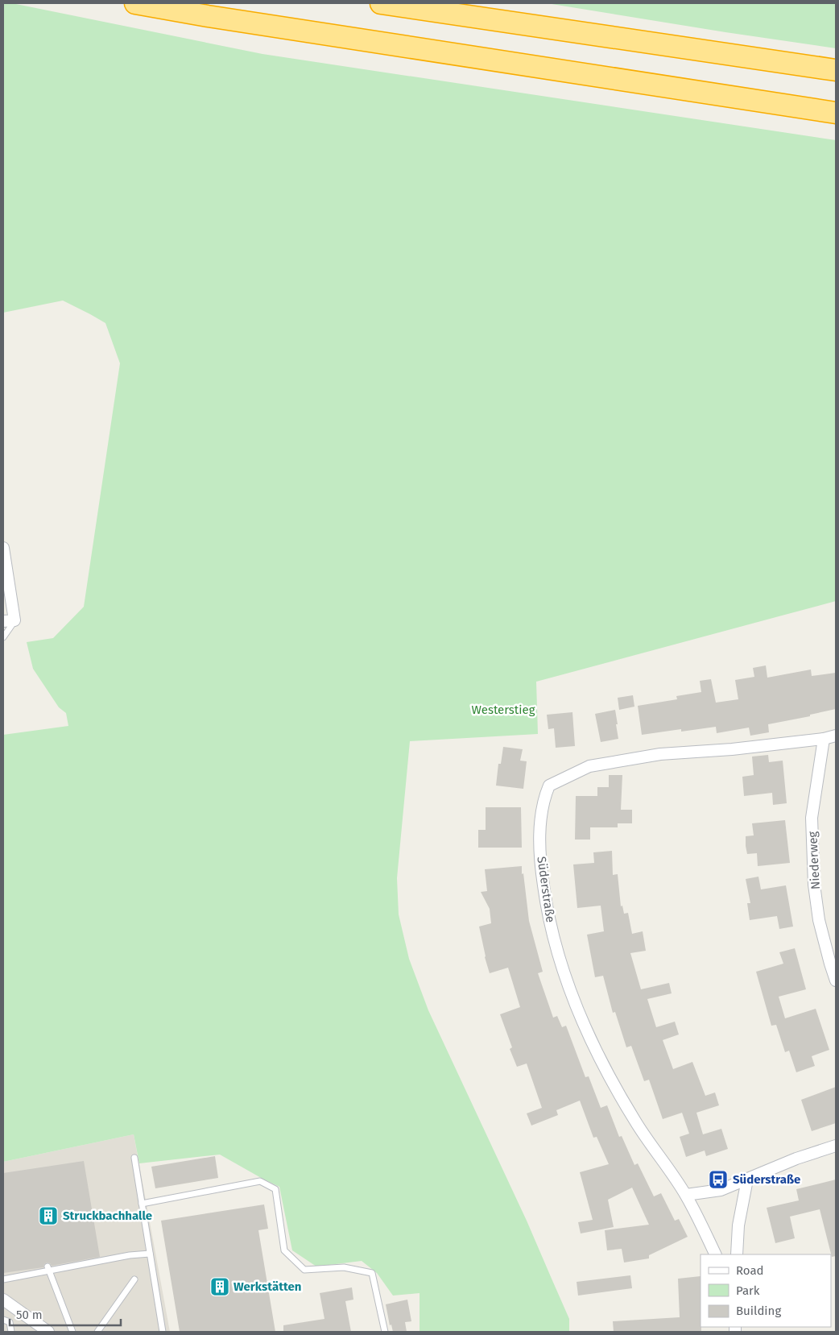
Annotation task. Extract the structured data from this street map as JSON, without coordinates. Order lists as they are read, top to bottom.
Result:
{
  "streets": {
    "street": ["Niederweg", "Süderstraße"]
  },
  "crossings": [
    ["Niederweg", "Süderstraße"]
  ],
  "parks": ["Westerstieg"],
  "places": {
    "bus stop": ["Süderstraße"],
    "building": ["Struckbachhalle", "Werkstätten"]
  },
  "legend": ["Road", "Park", "Building"],
  "scale_bar": "50 m"
}
